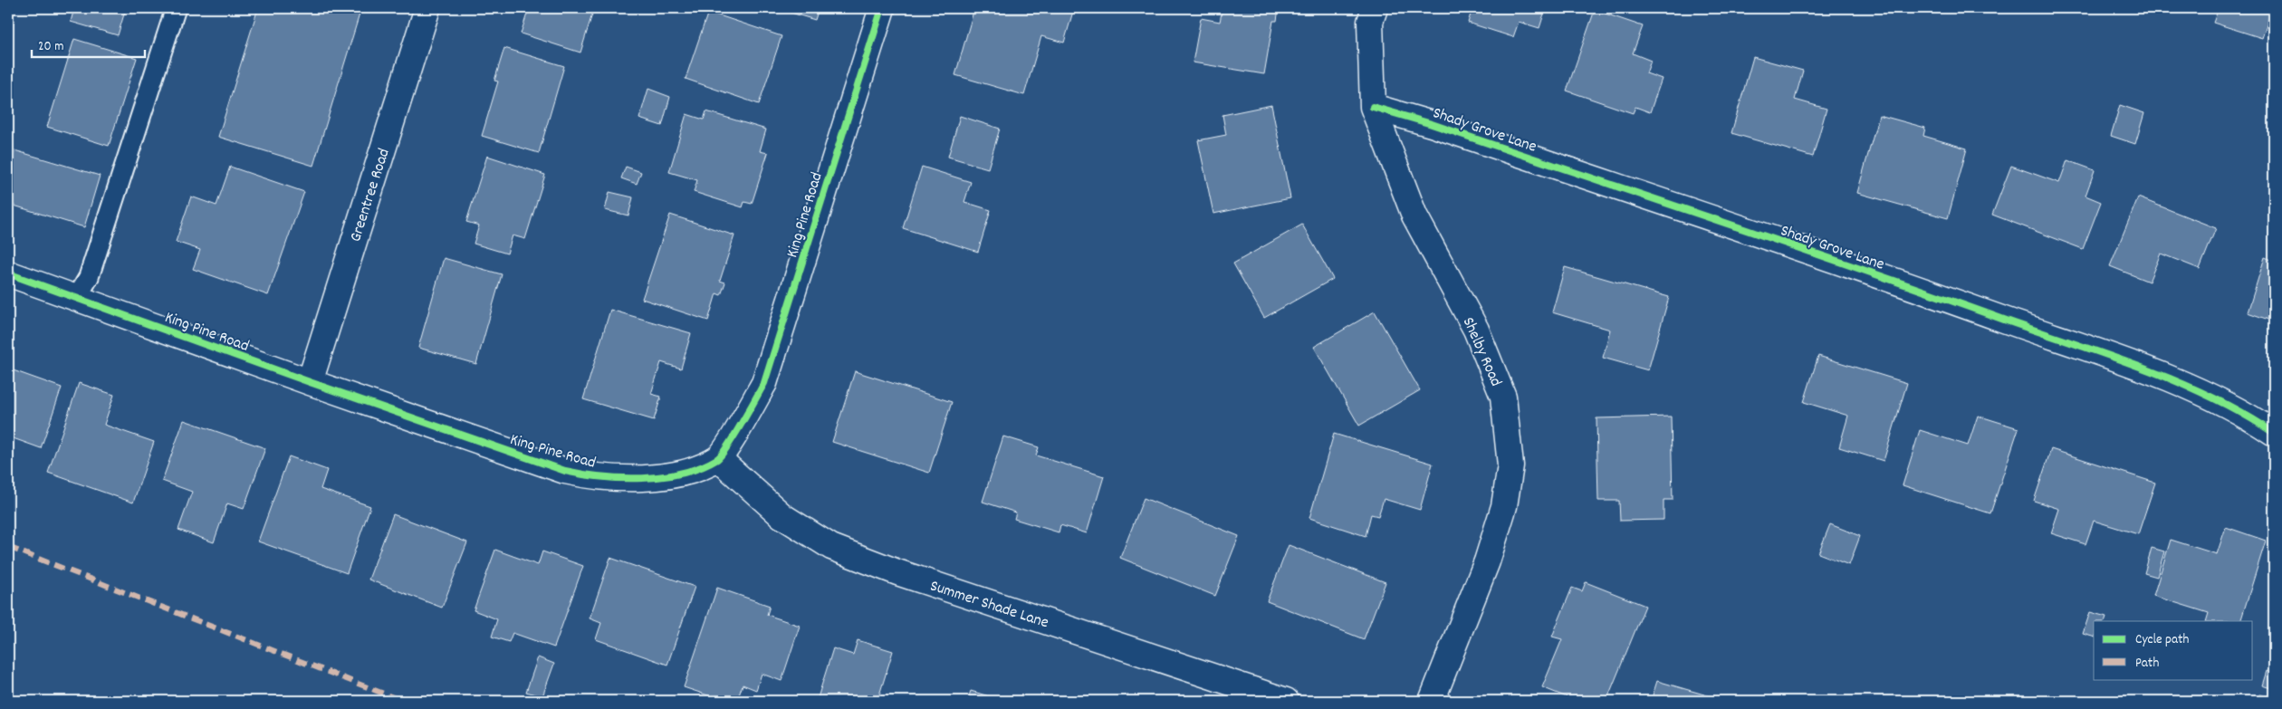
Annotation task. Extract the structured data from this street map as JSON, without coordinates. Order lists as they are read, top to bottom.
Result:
{
  "streets": {
    "street": [
      "Shady Grove Lane",
      "Greentree Road",
      "King Pine Road",
      "Shelby Road",
      "Summer Shade Lane"
    ]
  },
  "crossings": [
    ["Shady Grove Lane", "Shelby Road"],
    ["Greentree Road", "King Pine Road"],
    ["King Pine Road", "Summer Shade Lane"]
  ],
  "legend": ["Cycle path", "Path"],
  "scale_bar": "20 m"
}
